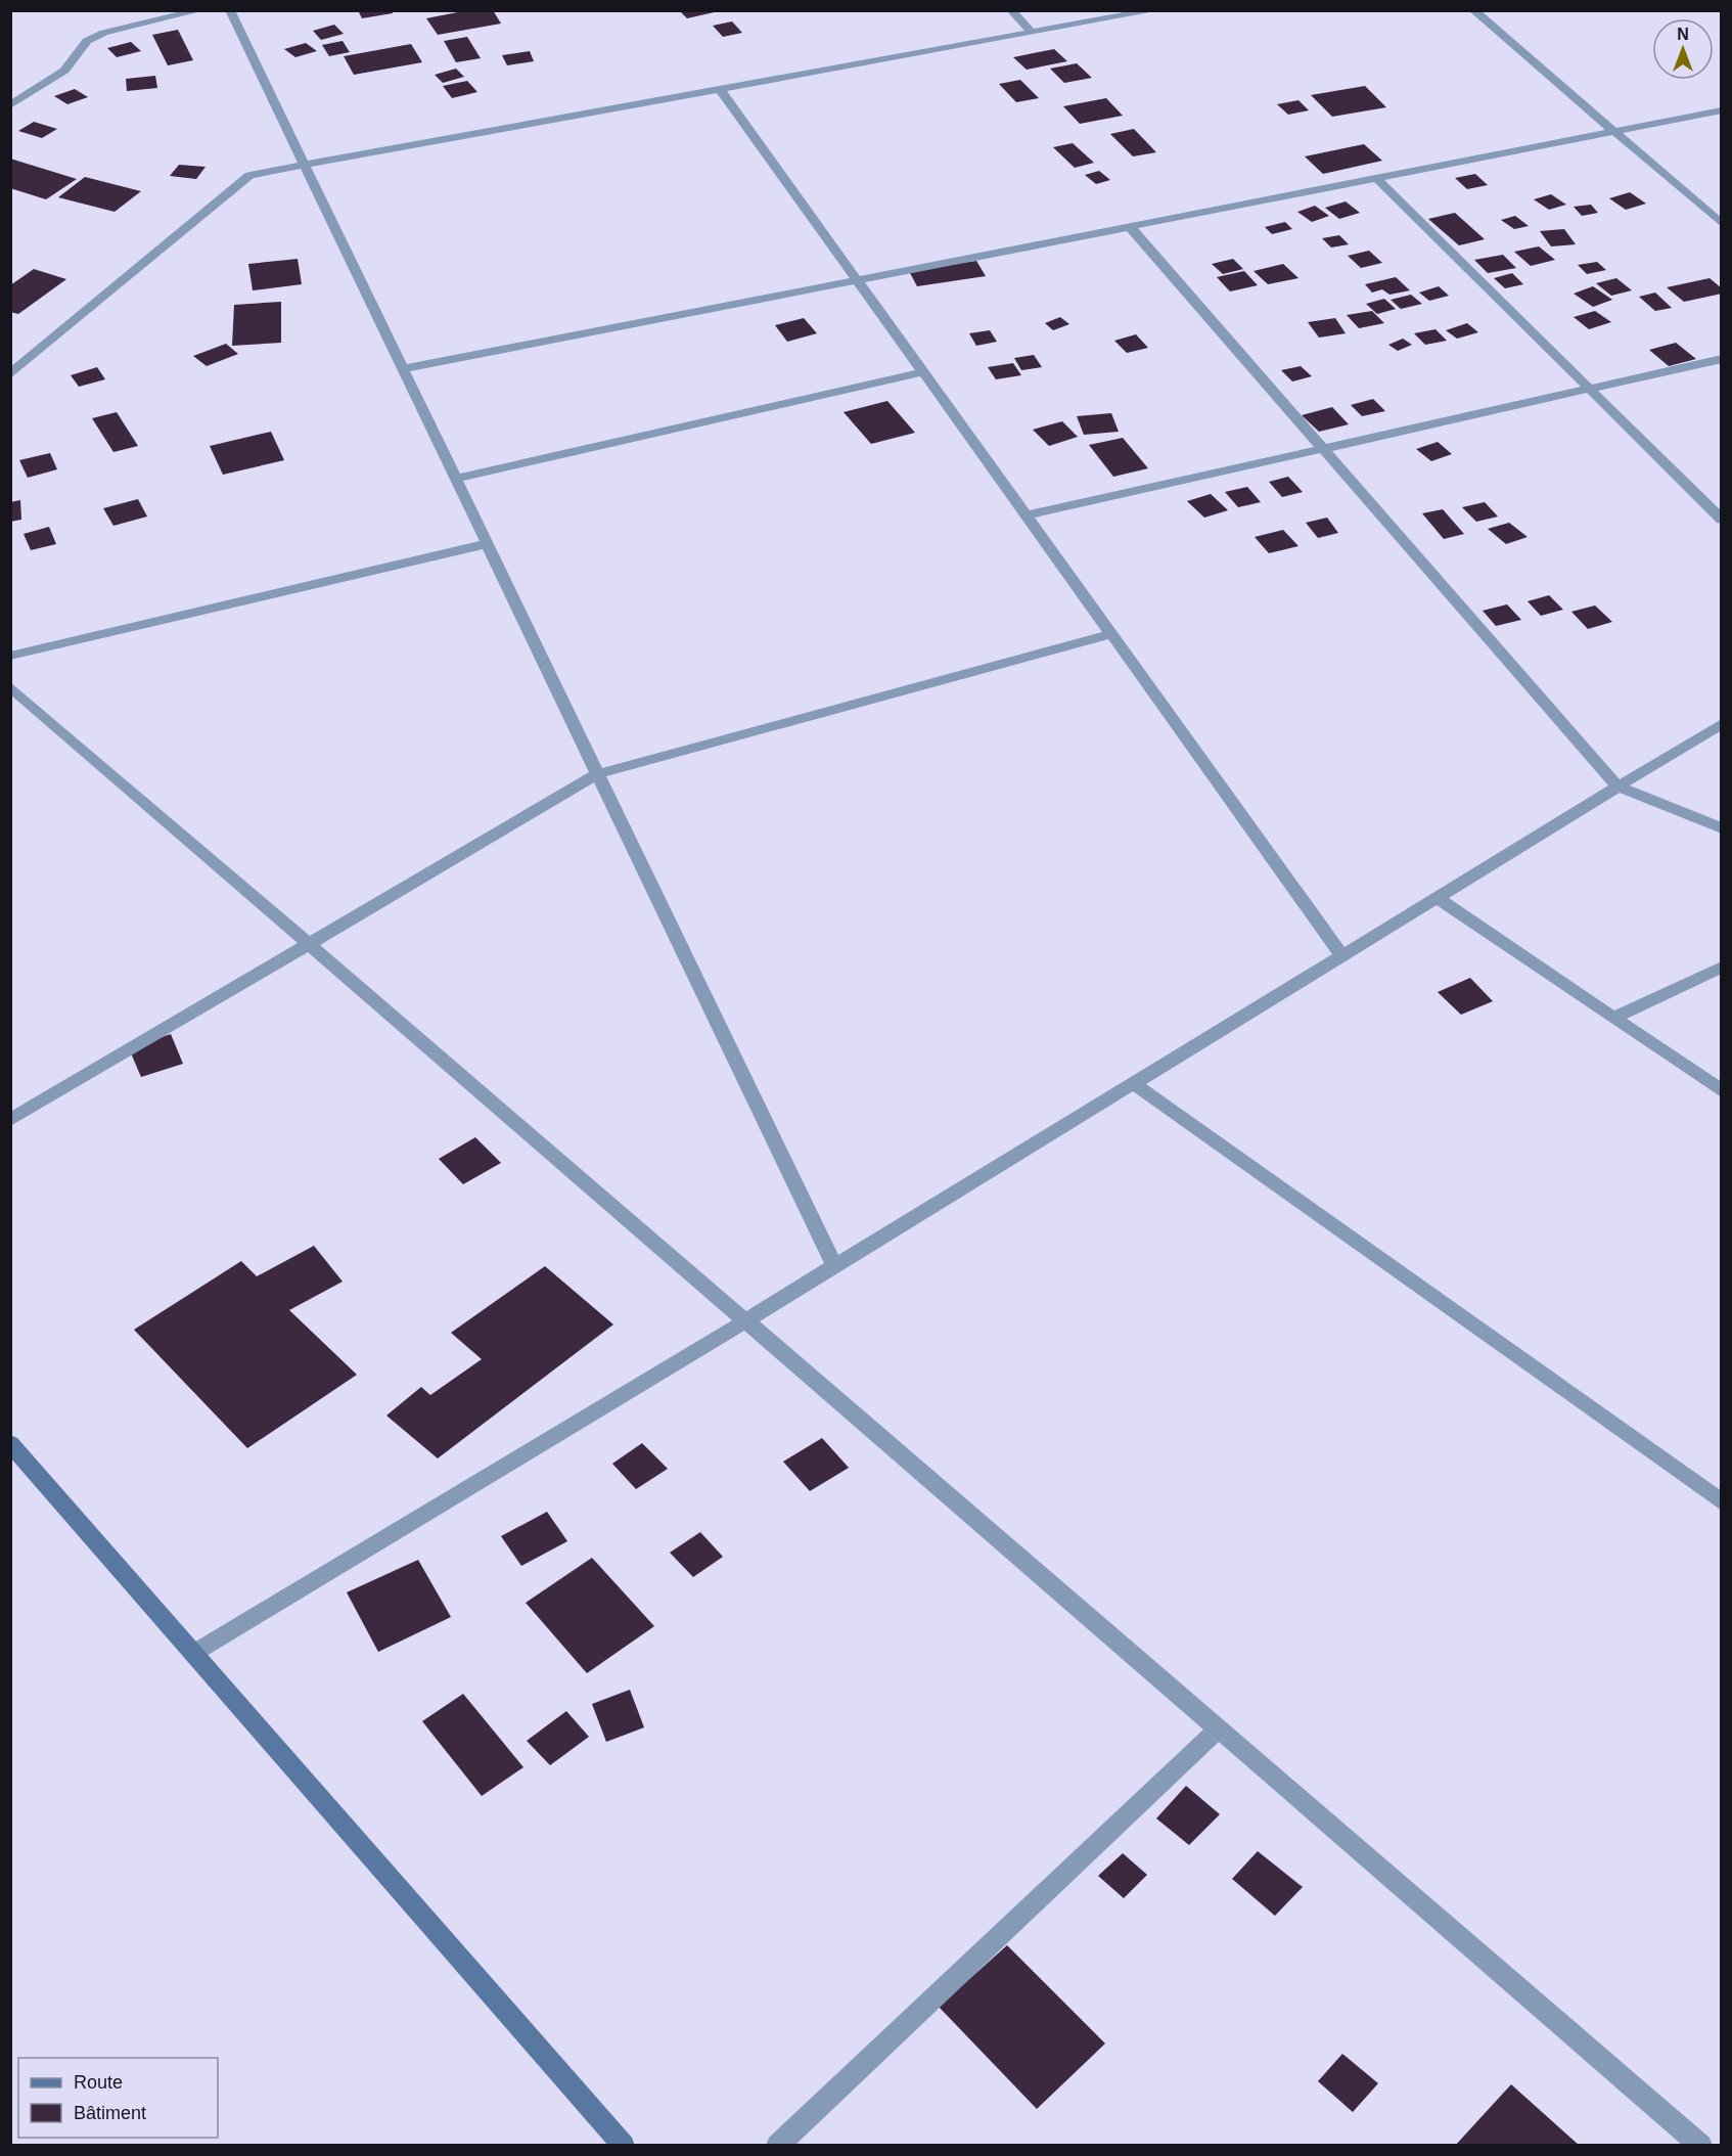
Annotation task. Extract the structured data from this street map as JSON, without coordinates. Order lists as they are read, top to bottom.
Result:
{
  "legend": ["Route", "Bâtiment"],
  "north": "top"
}
